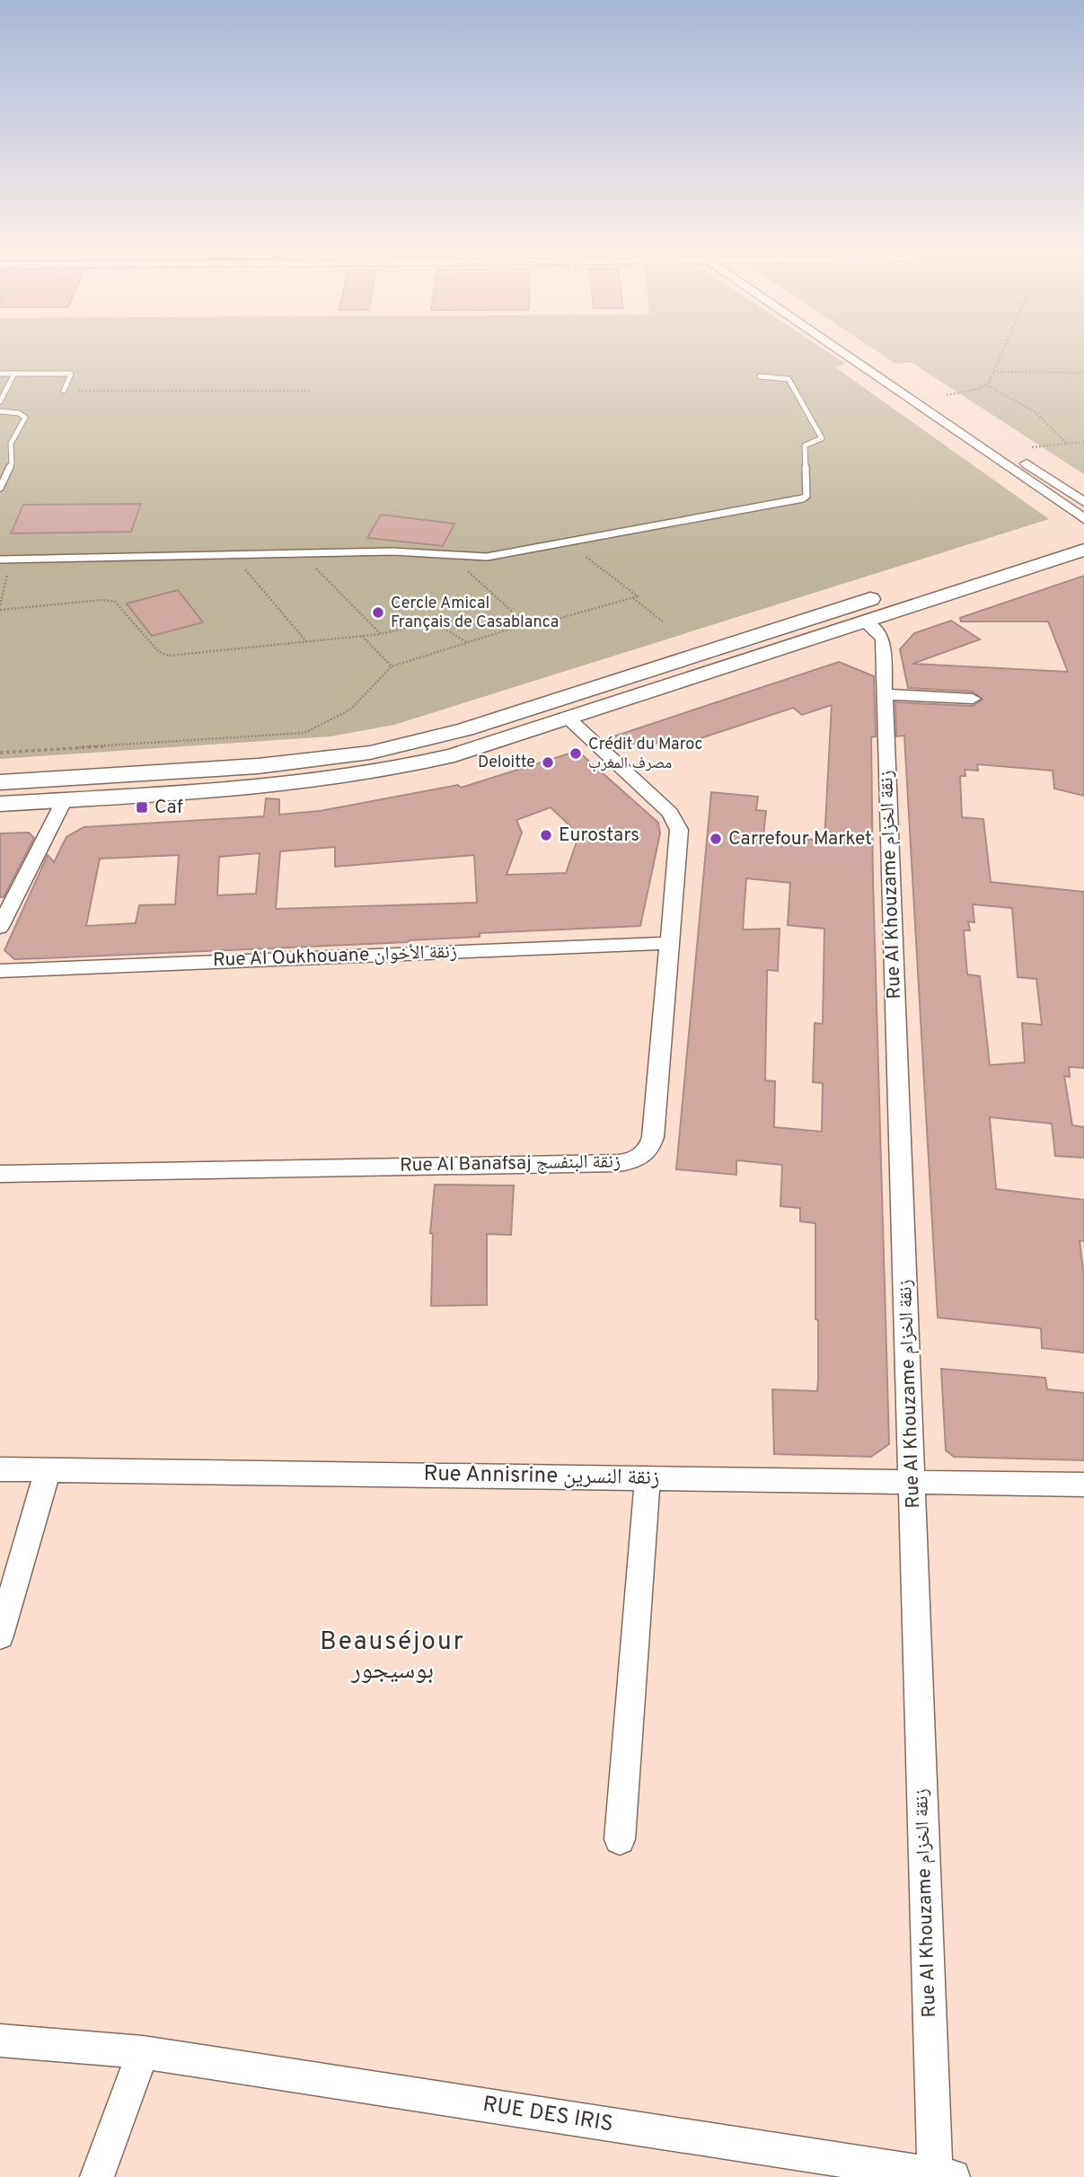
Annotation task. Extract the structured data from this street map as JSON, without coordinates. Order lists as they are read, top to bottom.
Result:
{
  "streets": {
    "street": [
      "Rue Al Khouzame زنقة الخزام",
      "Rue Al Oukhouane زنقة الأخوان",
      "Rue Al Banafsaj زنقة البنفسج",
      "Rue Annisrine زنقة النسرين",
      "RUE DES IRIS"
    ]
  },
  "crossings": [
    ["Rue Al Khouzame زنقة الخزام", "Rue Annisrine زنقة النسرين"],
    ["Rue Al Khouzame زنقة الخزام", "RUE DES IRIS"],
    ["Rue Al Oukhouane زنقة الأخوان", "Rue Al Banafsaj زنقة البنفسج"]
  ],
  "districts": ["Beauséjour بوسيجور"],
  "places": {
    "other": [
      "Cercle Amical Français de Casablanca",
      "Crédit du Maroc مصرف المغرب",
      "Deloitte",
      "Eurostars",
      "Carrefour Market"
    ],
    "transit": ["Caf"]
  }
}
